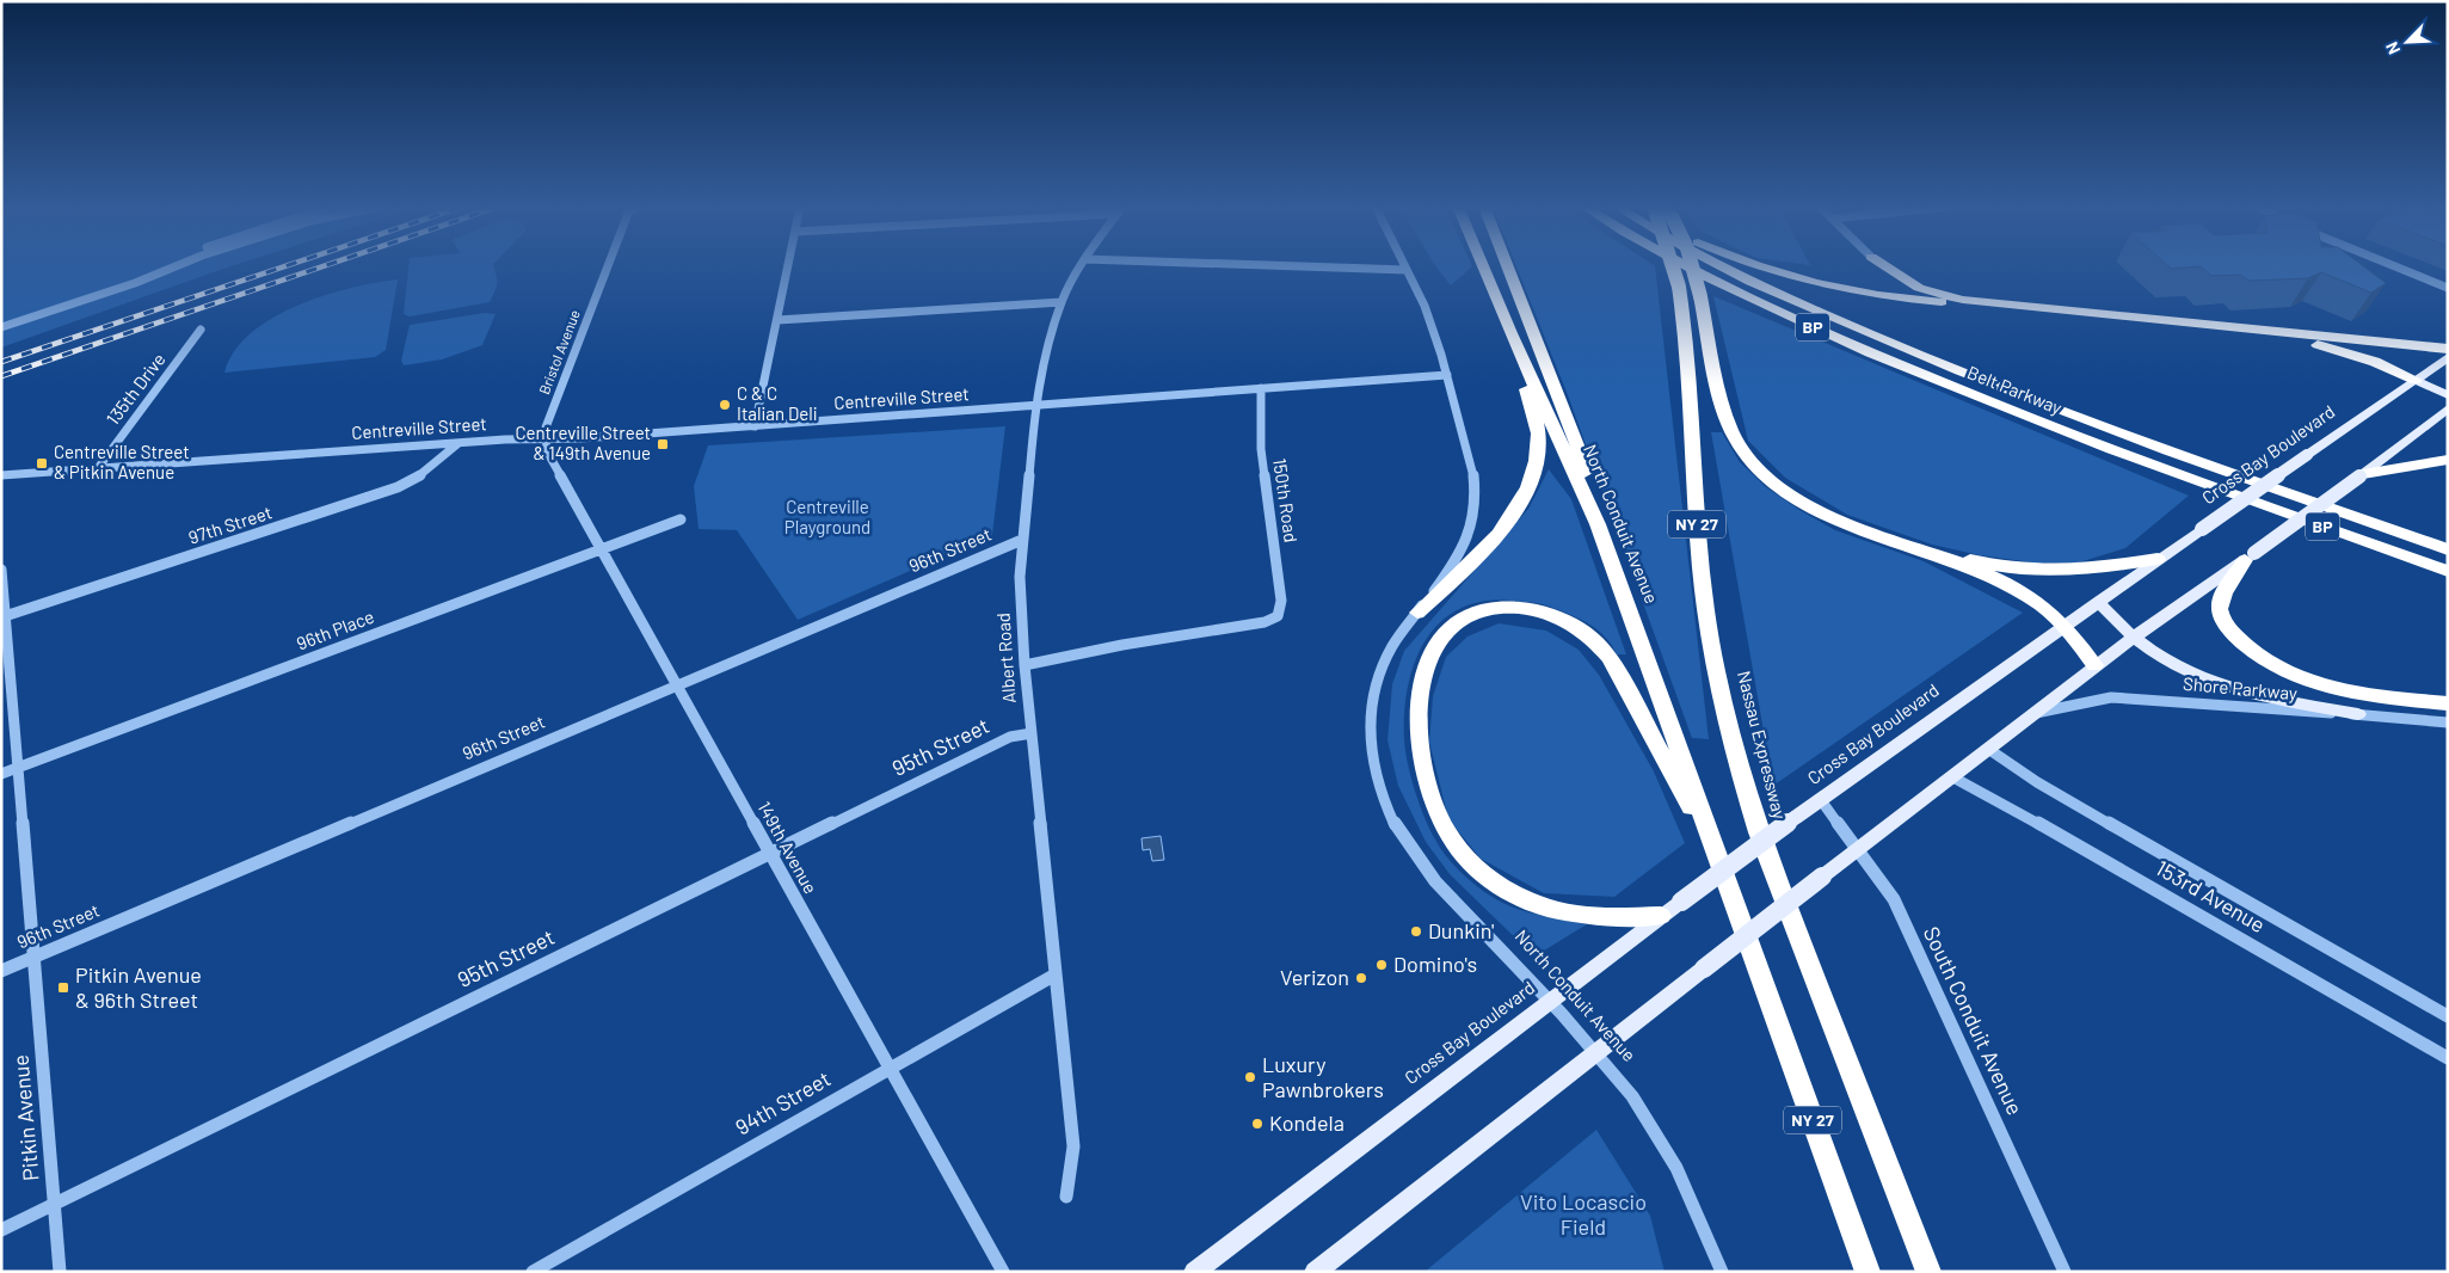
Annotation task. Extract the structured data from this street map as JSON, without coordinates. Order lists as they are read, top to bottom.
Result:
{
  "streets": {
    "highway": [
      "BP",
      "Belt Parkway",
      "North Conduit Avenue",
      "NY 27",
      "Nassau Expressway"
    ],
    "main road": ["Cross Bay Boulevard"],
    "street": [
      "Bristol Avenue",
      "135th Drive",
      "Centreville Street",
      "150th Road",
      "97th Street",
      "96th Street",
      "96th Place",
      "Albert Road",
      "Shore Parkway",
      "95th Street",
      "149th Avenue",
      "153rd Avenue",
      "South Conduit Avenue",
      "94th Street",
      "Pitkin Avenue"
    ]
  },
  "crossings": [
    ["Bristol Avenue", "Centreville Street"],
    ["Bristol Avenue", "149th Avenue"],
    ["135th Drive", "Centreville Street"],
    ["Centreville Street", "150th Road"],
    ["Centreville Street", "North Conduit Avenue"],
    ["Centreville Street", "97th Street"],
    ["Centreville Street", "Albert Road"],
    ["Centreville Street", "149th Avenue"],
    ["Cross Bay Boulevard", "North Conduit Avenue"],
    ["Cross Bay Boulevard", "South Conduit Avenue"],
    ["150th Road", "Albert Road"],
    ["97th Street", "Pitkin Avenue"],
    ["96th Street", "Albert Road"],
    ["96th Street", "149th Avenue"],
    ["96th Street", "Pitkin Avenue"],
    ["96th Place", "149th Avenue"],
    ["96th Place", "Pitkin Avenue"],
    ["Albert Road", "95th Street"],
    ["Albert Road", "94th Street"],
    ["95th Street", "149th Avenue"],
    ["95th Street", "Pitkin Avenue"],
    ["149th Avenue", "94th Street"]
  ],
  "parks": ["Centreville Playground", "Vito Locascio Field"],
  "places": {
    "other": [
      "C & C Italian Deli",
      "Dunkin'",
      "Domino's",
      "Verizon",
      "Luxury Pawnbrokers",
      "Kondela"
    ],
    "transit": ["Centreville Street & 149th Avenue", "Centreville Street & Pitkin Avenue", "Pitkin Avenue & 96th Street"]
  },
  "north": "bottom left"
}
